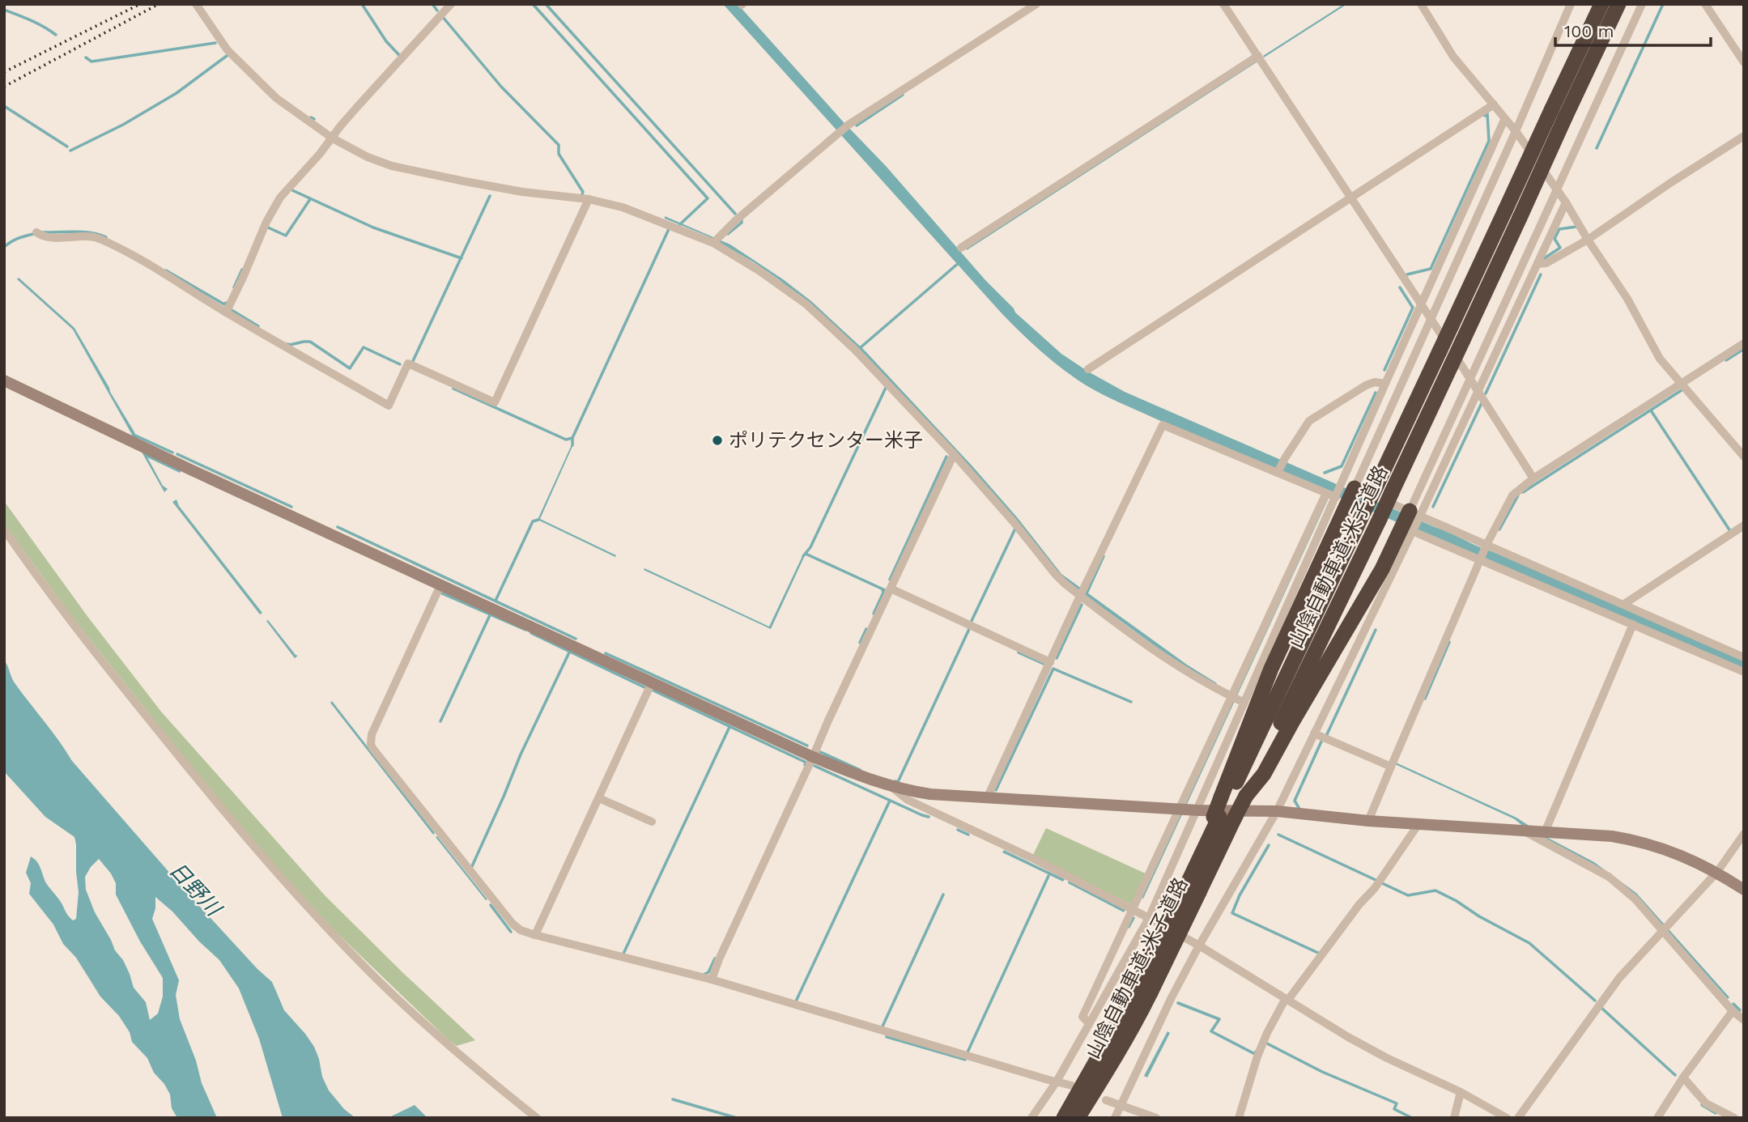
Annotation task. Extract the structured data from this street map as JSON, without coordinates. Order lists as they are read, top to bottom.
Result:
{
  "streets": {
    "highway": ["山陰自動車道;米子道路"]
  },
  "water": ["日野川"],
  "places": ["ポリテクセンター米子"],
  "scale_bar": "100 m"
}
